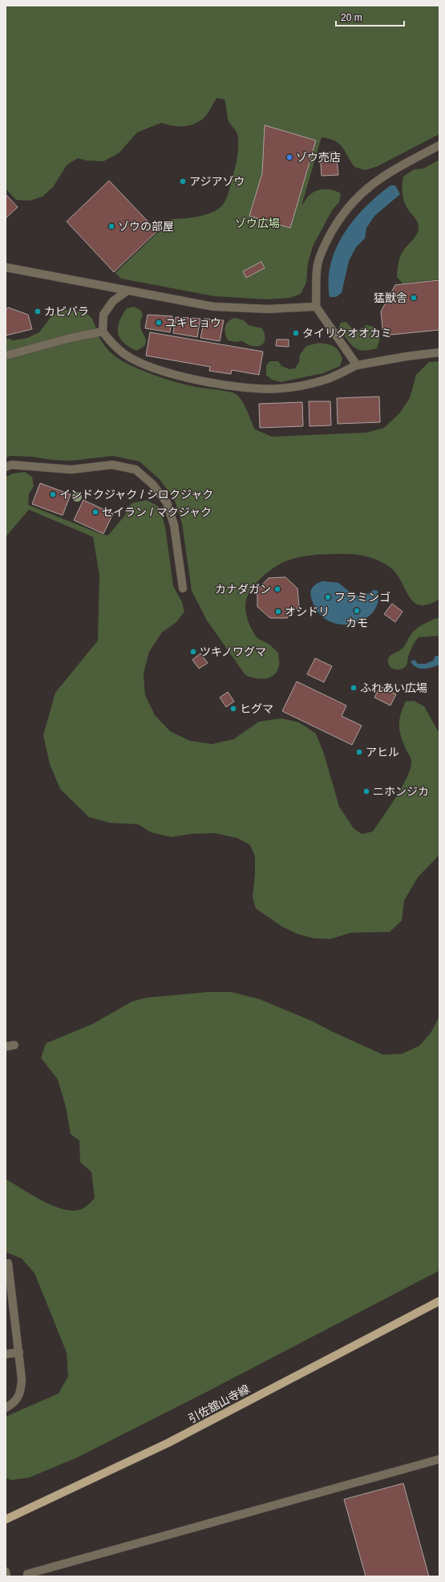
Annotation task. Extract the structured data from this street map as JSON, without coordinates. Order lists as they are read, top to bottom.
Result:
{
  "streets": {
    "main road": ["引佐舘山寺線"]
  },
  "parks": ["ゾウ広場"],
  "places": [
    "ゾウ売店",
    "アジアゾウ",
    "ゾウの部屋",
    "猛獣舎",
    "カピバラ",
    "ユキヒョウ",
    "タイリクオオカミ",
    "インドクジャク / シロクジャク",
    "セイラン / マクジャク",
    "カナダガン",
    "フラミンゴ",
    "カモ",
    "オシドリ",
    "ツキノワグマ",
    "ふれあい広場",
    "ヒグマ",
    "アヒル",
    "ニホンジカ"
  ],
  "scale_bar": "20 m"
}
